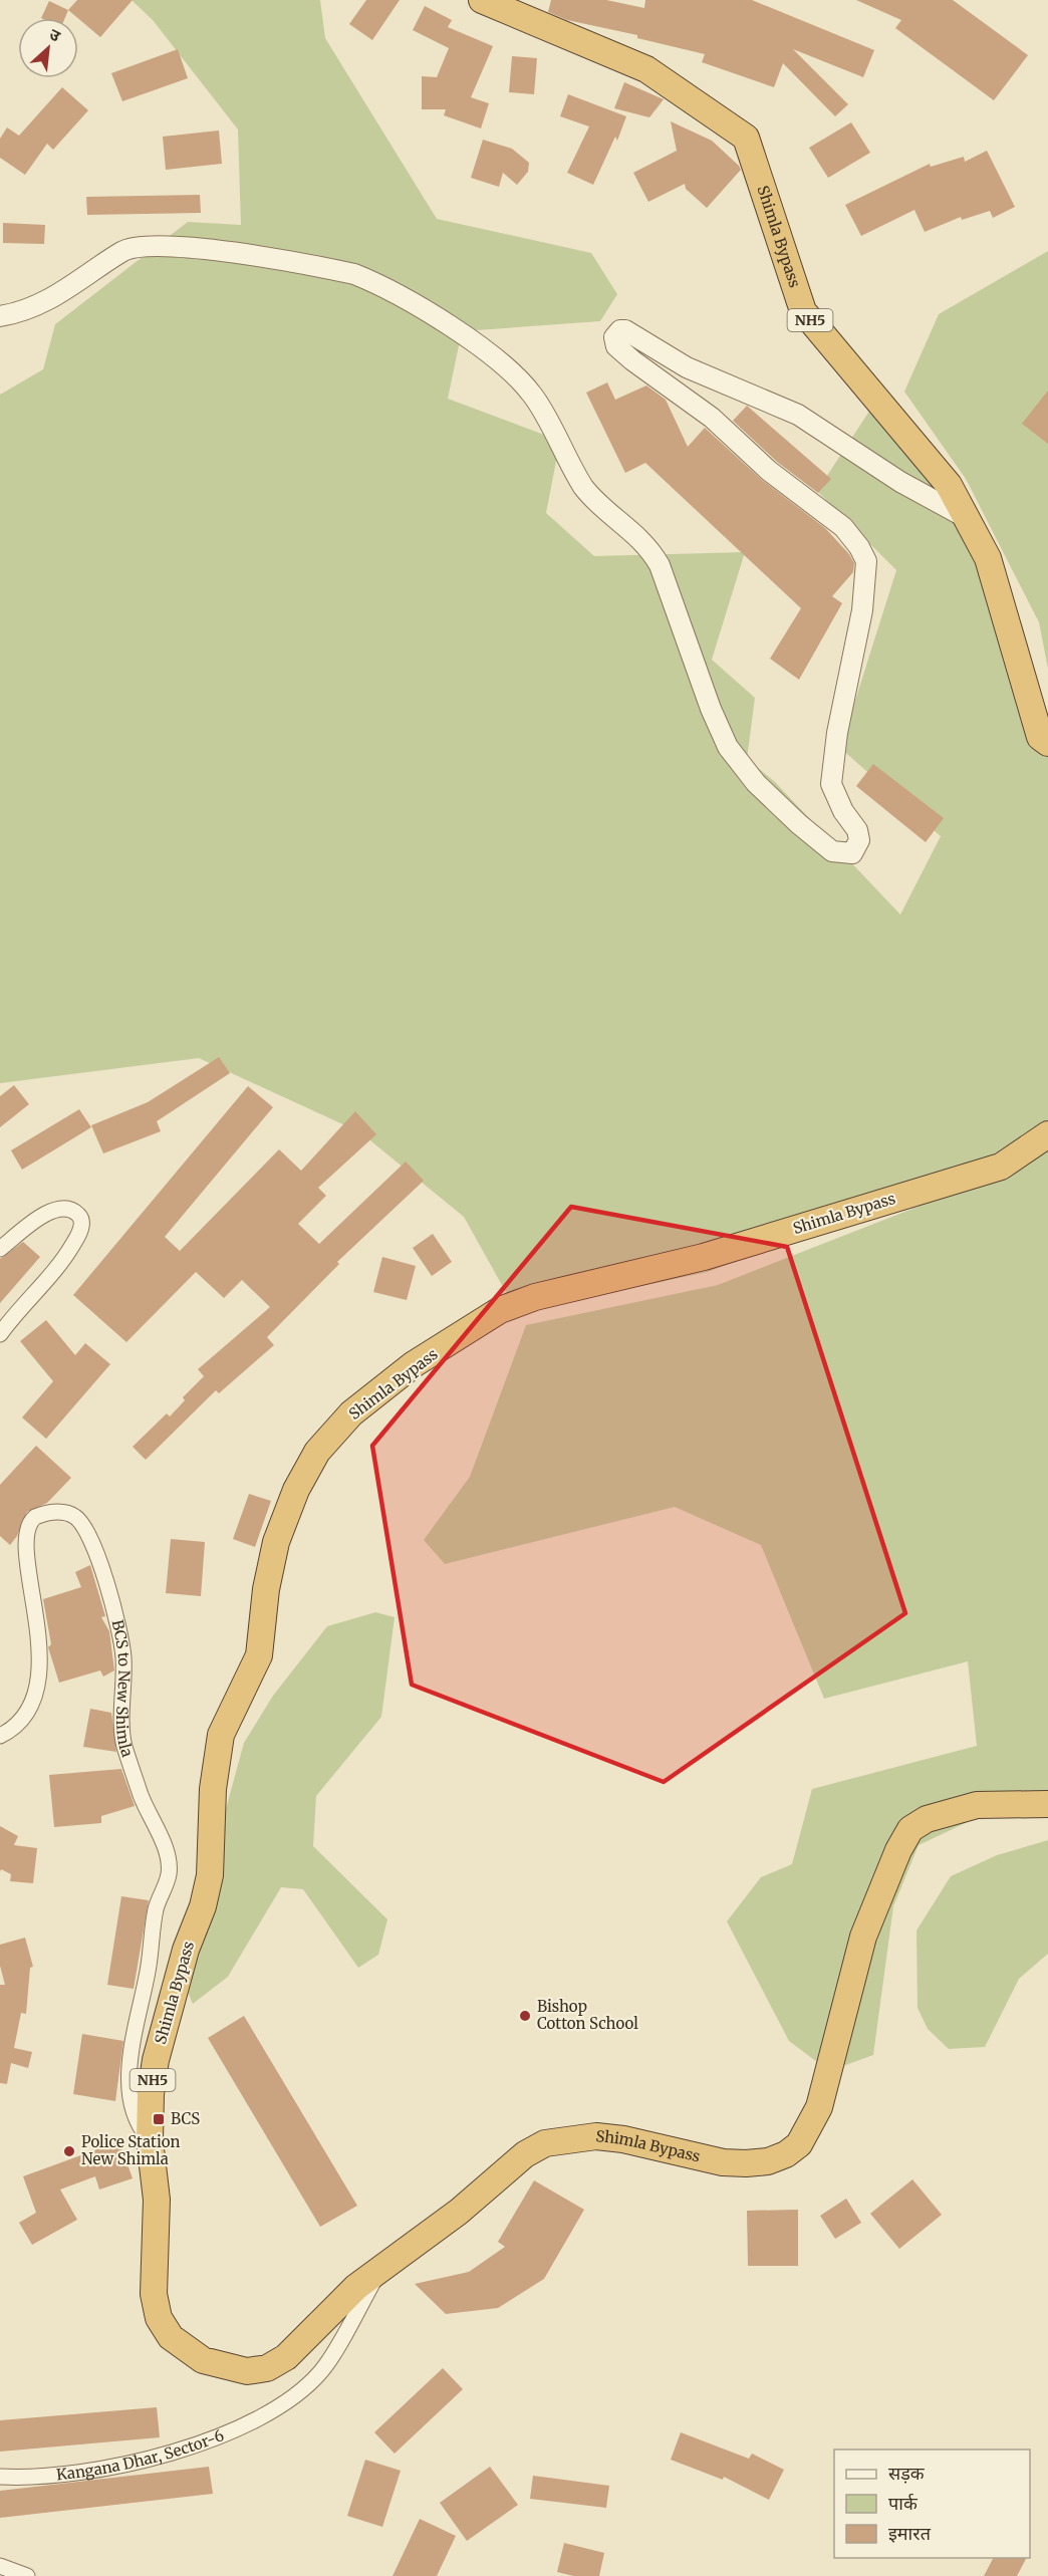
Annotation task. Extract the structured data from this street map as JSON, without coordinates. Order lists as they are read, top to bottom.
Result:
{
  "streets": {
    "highway": ["Shimla Bypass", "NH5"],
    "street": ["BCS to New Shimla", "Kangana Dhar, Sector-6"]
  },
  "crossings": [
    ["Shimla Bypass", "BCS to New Shimla"],
    ["Shimla Bypass", "Kangana Dhar, Sector-6"]
  ],
  "places": {
    "other": ["Bishop Cotton School", "Police Station New Shimla"],
    "transit": ["BCS"]
  },
  "legend": ["सड़क", "पार्क", "इमारत"],
  "north": "top right"
}
